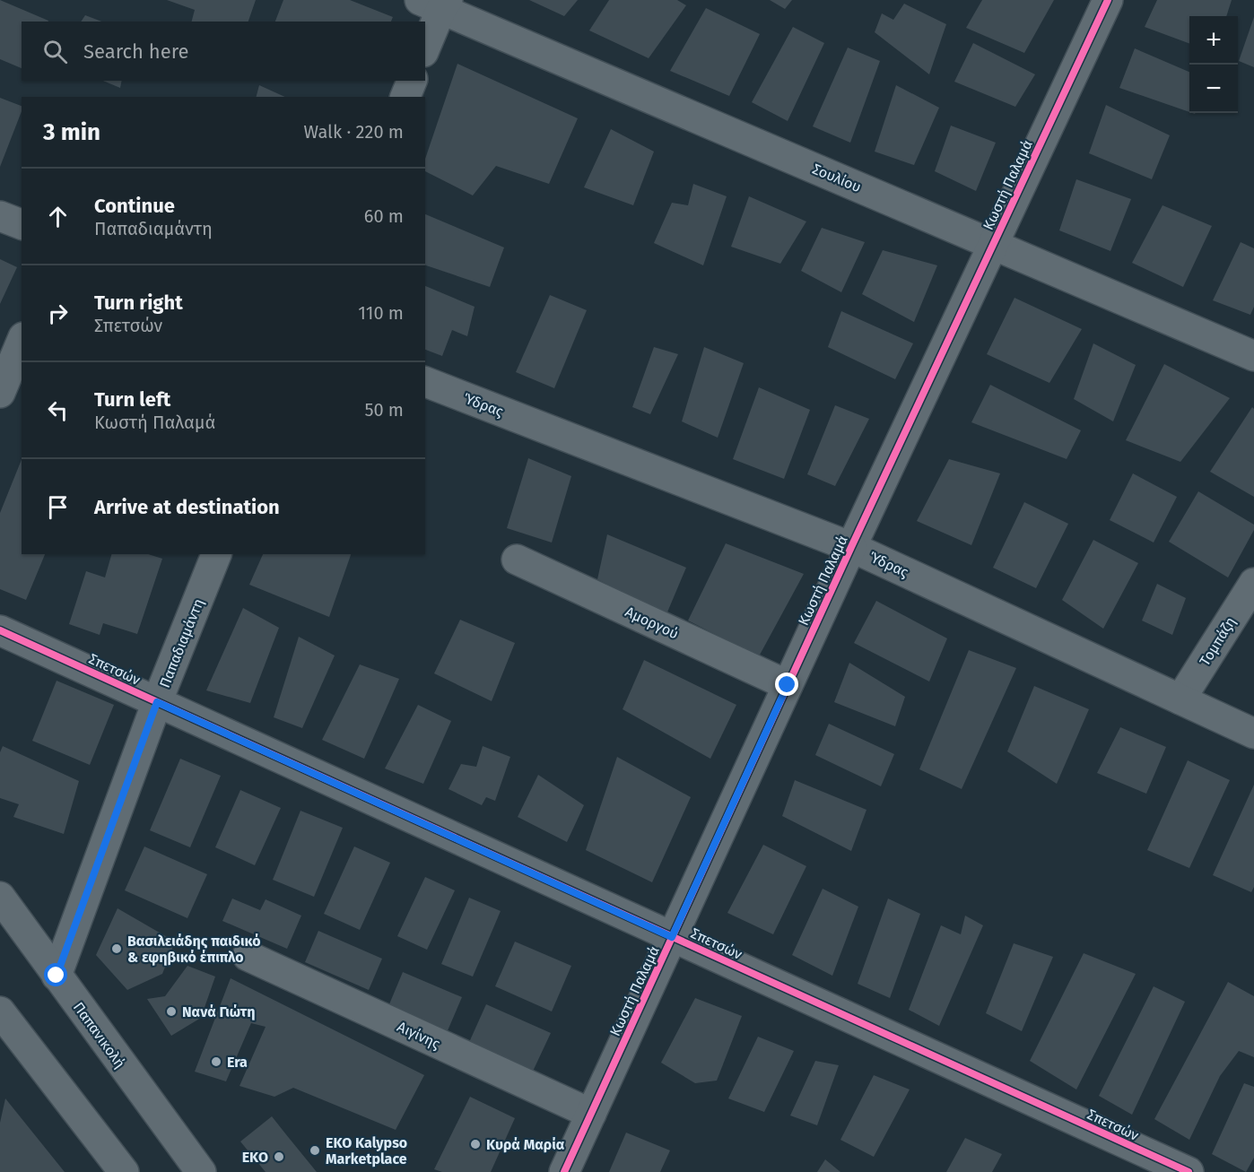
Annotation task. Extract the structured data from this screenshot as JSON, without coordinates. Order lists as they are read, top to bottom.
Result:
{
  "streets": {
    "street": [
      "Σουλίου",
      "Κωστή Παλαμά",
      "Ύδρας",
      "Αμοργού",
      "Τομπάζη",
      "Παπαδιαμάντη",
      "Σπετσών",
      "Παπανικολή",
      "Αιγίνης"
    ]
  },
  "crossings": [
    ["Σουλίου", "Κωστή Παλαμά"],
    ["Κωστή Παλαμά", "Ύδρας"],
    ["Κωστή Παλαμά", "Αμοργού"],
    ["Κωστή Παλαμά", "Σπετσών"],
    ["Κωστή Παλαμά", "Αιγίνης"],
    ["Ύδρας", "Τομπάζη"],
    ["Παπαδιαμάντη", "Σπετσών"],
    ["Παπαδιαμάντη", "Παπανικολή"]
  ],
  "places": [
    "Βασιλειάδης παιδικό & εφηβικό έπιπλο",
    "Νανά Γιώτη",
    "Era",
    "Κυρά Μαρία",
    "EKO Kalypso Marketplace",
    "EKO"
  ],
  "page": {
    "map_buttons": ["+", "−"],
    "search": "Search here",
    "heading": ["3 min", "Walk · 220 m"],
    "list": [
      ["Continue", "Παπαδιαμάντη", "60 m"],
      ["Turn right", "Σπετσών", "110 m"],
      ["Turn left", "Κωστή Παλαμά", "50 m"],
      "Arrive at destination"
    ]
  }
}
